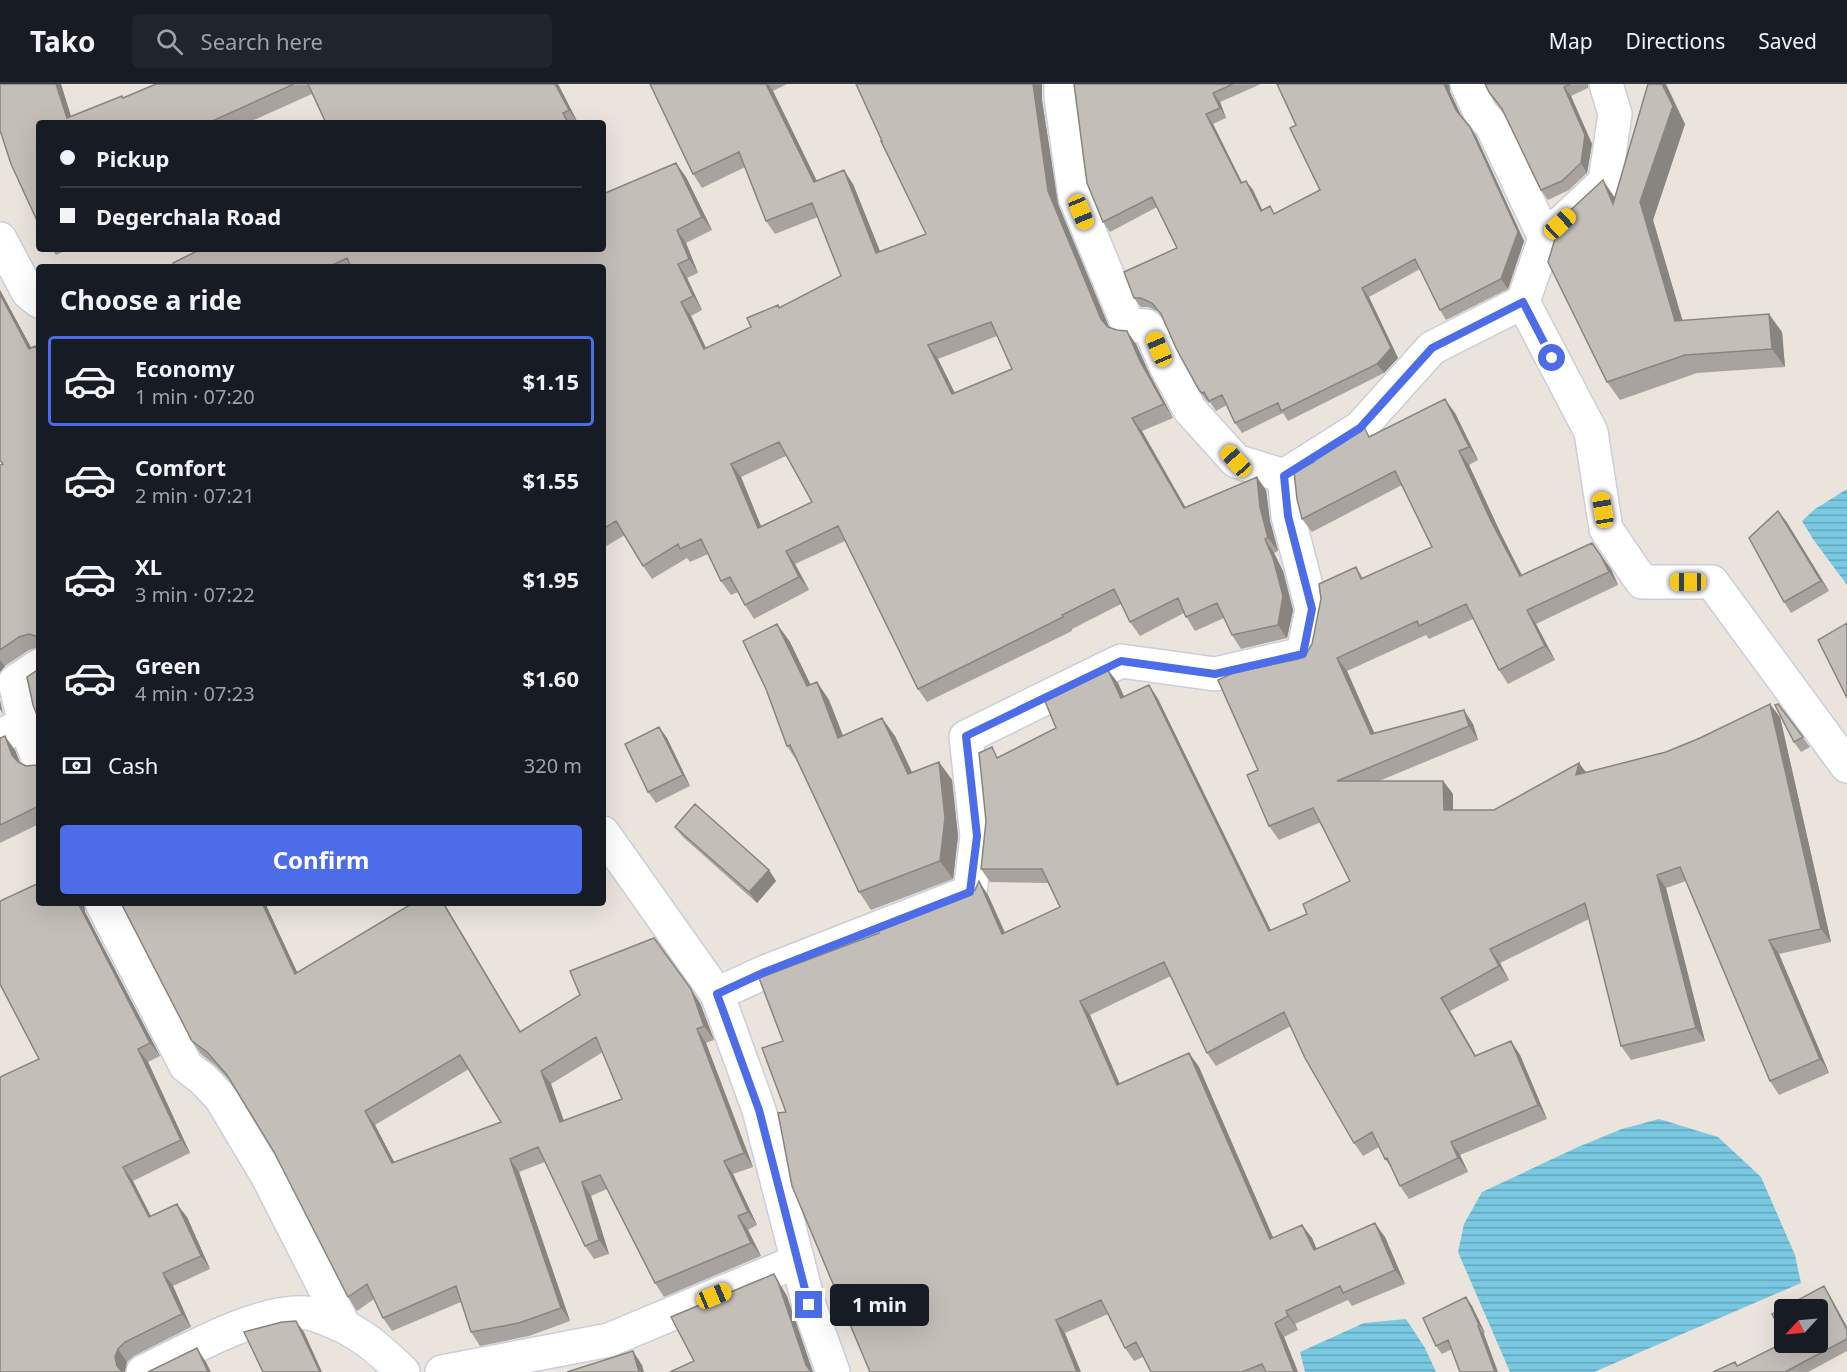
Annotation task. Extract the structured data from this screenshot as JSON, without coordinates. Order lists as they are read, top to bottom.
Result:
{
  "north": "bottom left",
  "page": {
    "header": "Tako",
    "search": "Search here",
    "nav": ["Map", "Directions", "Saved"],
    "banner": ["Pickup", "Degerchala Road"],
    "heading": "Choose a ride",
    "list": [
      {
        "name": "Economy",
        "note": "1 min · 07:20",
        "value": "$1.15"
      },
      {
        "name": "Comfort",
        "note": "2 min · 07:21",
        "value": "$1.55"
      },
      {
        "name": "XL",
        "note": "3 min · 07:22",
        "value": "$1.95"
      },
      {
        "name": "Green",
        "note": "4 min · 07:23",
        "value": "$1.60"
      }
    ],
    "pay": ["Cash", "320 m"],
    "buttons": "Confirm",
    "bubble": "1 min"
  }
}
